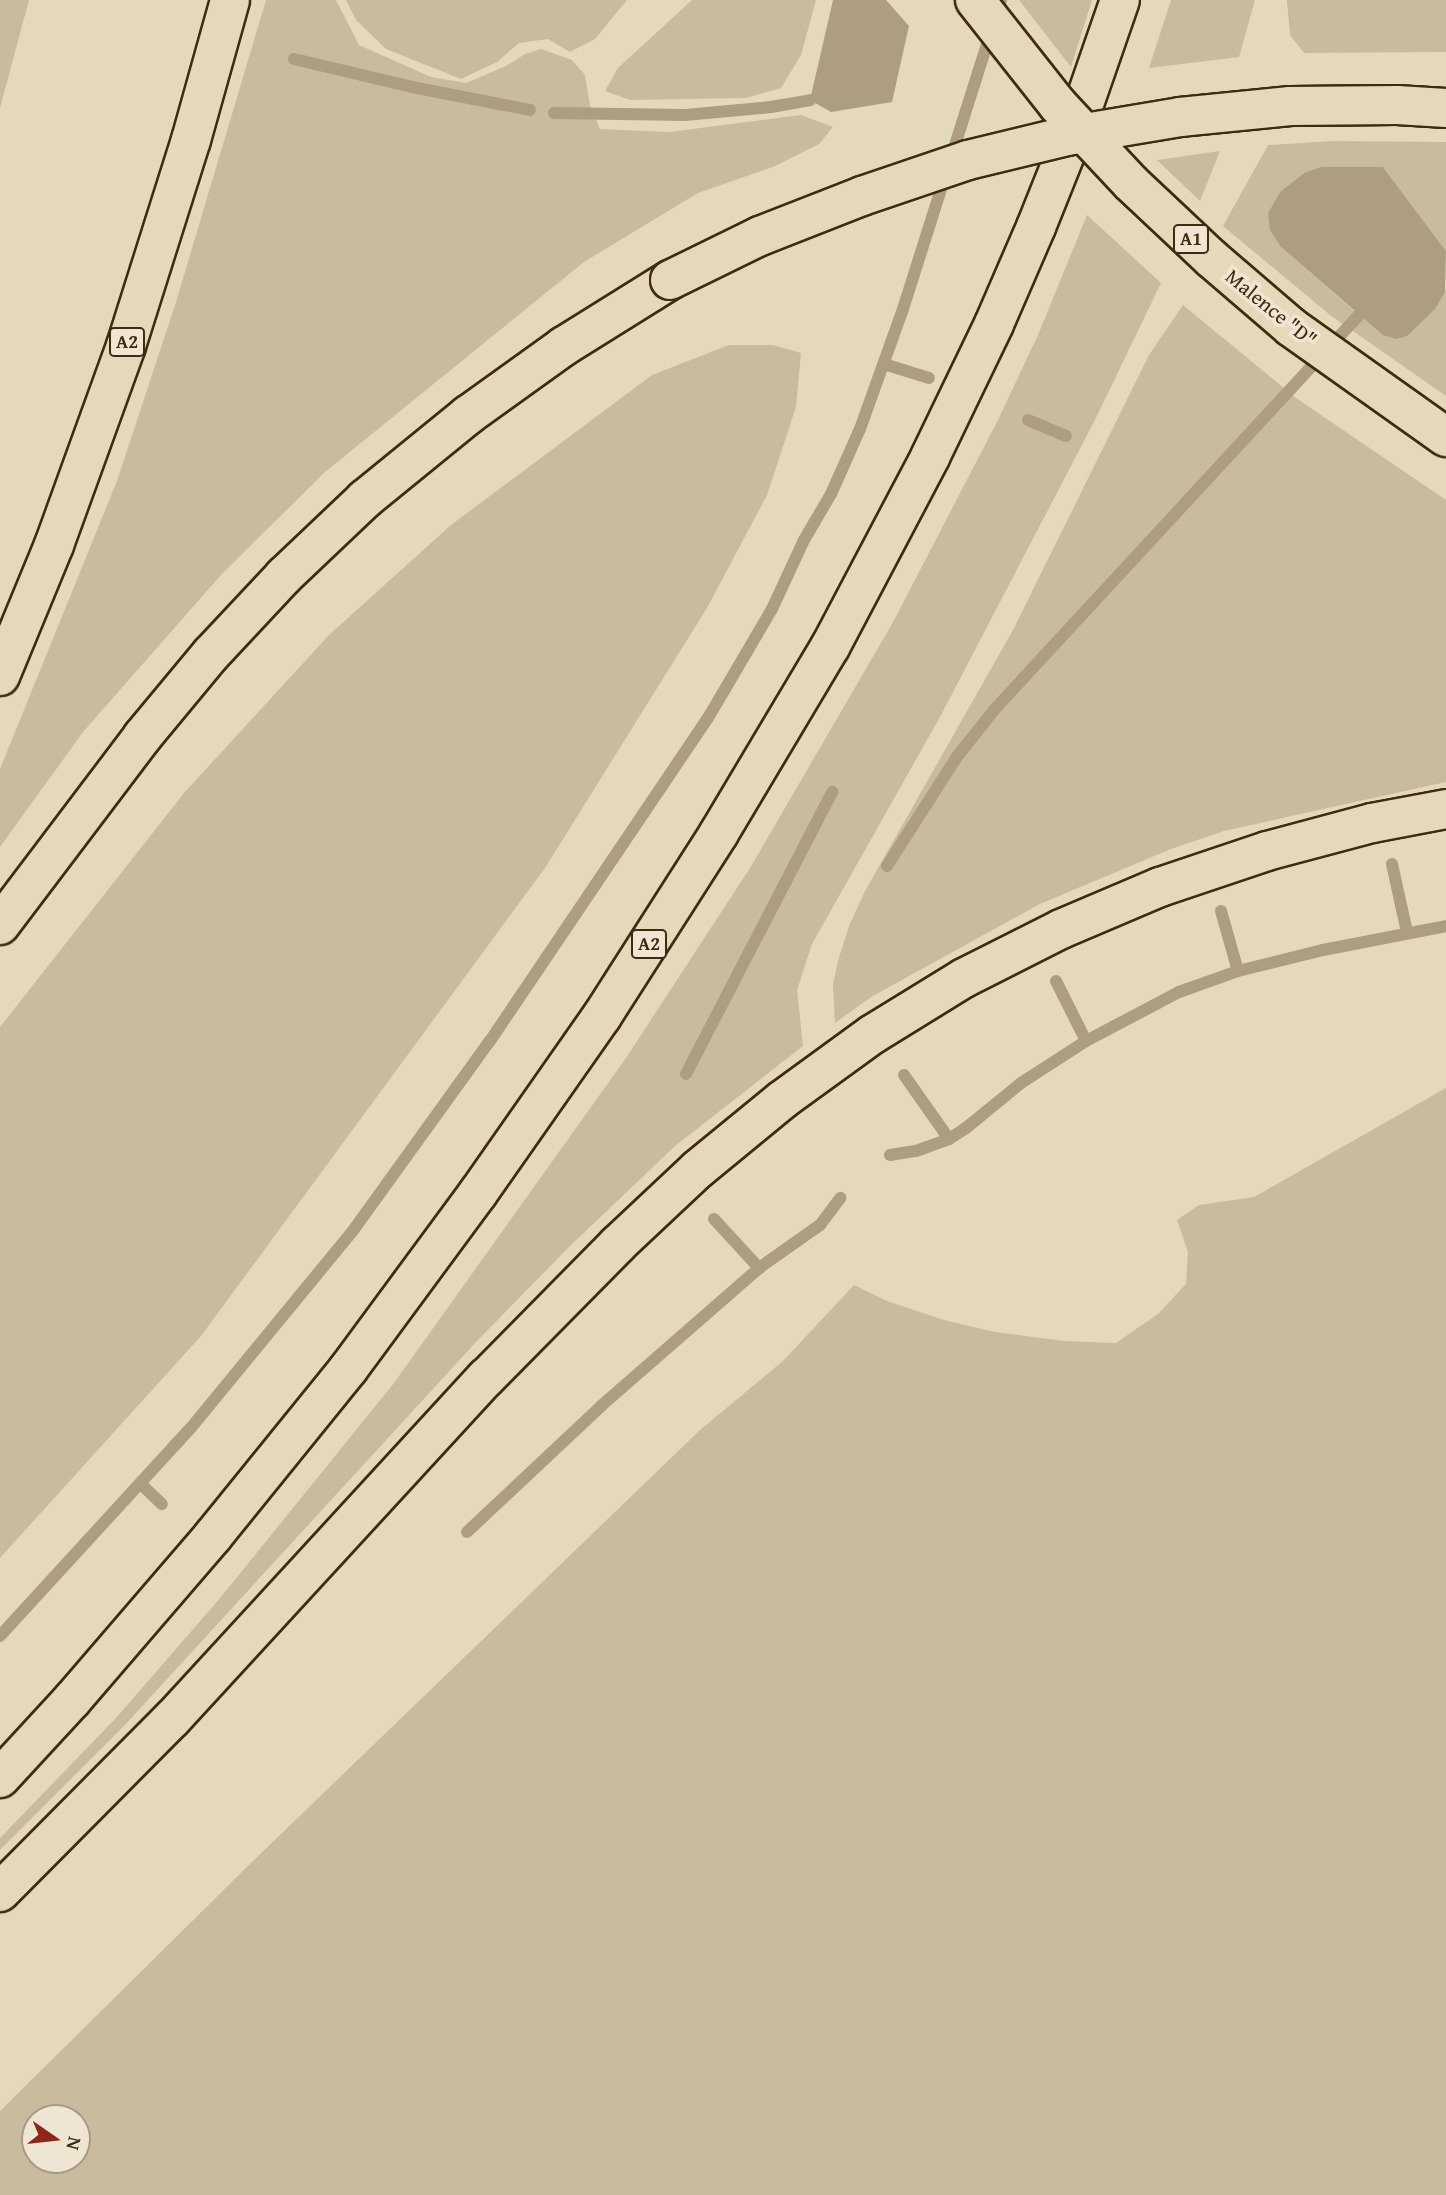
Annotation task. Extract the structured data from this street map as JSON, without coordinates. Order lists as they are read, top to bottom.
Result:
{
  "streets": {
    "highway": ["A1", "Malence \"D\"", "A2"]
  },
  "north": "right"
}
